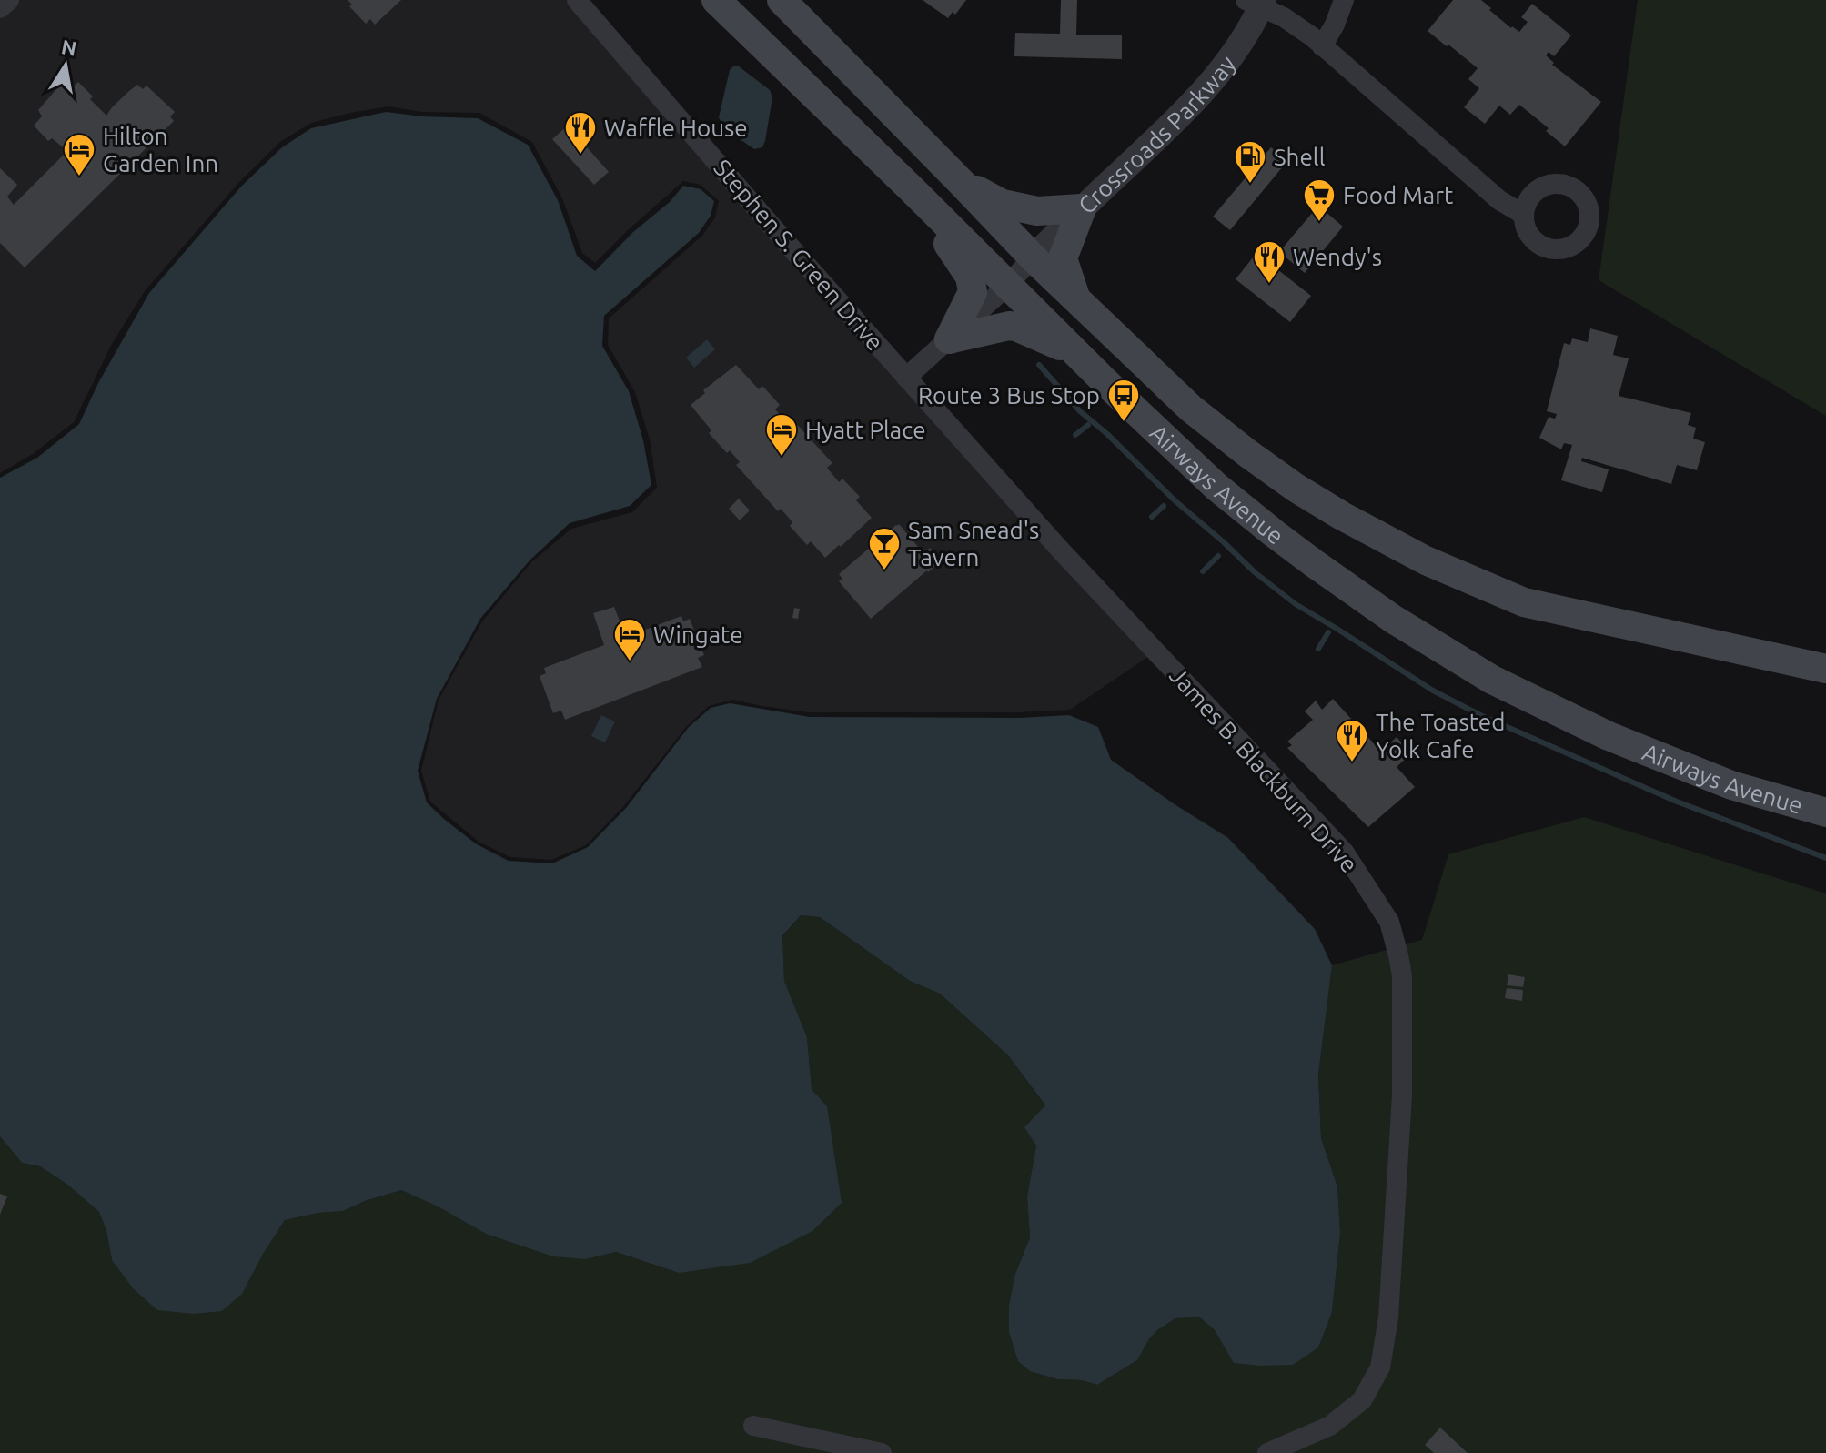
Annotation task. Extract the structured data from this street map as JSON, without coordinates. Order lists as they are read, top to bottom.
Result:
{
  "streets": {
    "main road": ["Airways Avenue"],
    "street": ["Crossroads Parkway", "Stephen S. Green Drive", "James B. Blackburn Drive"]
  },
  "crossings": [
    ["Crossroads Parkway", "Airways Avenue"],
    ["Stephen S. Green Drive", "James B. Blackburn Drive"]
  ],
  "places": {
    "restaurant": ["Waffle House", "Wendy's", "The Toasted Yolk Cafe"],
    "hotel": ["Hilton Garden Inn", "Hyatt Place", "Wingate"],
    "fuel station": ["Shell"],
    "supermarket": ["Food Mart"],
    "bus stop": ["Route 3 Bus Stop"],
    "bar": ["Sam Snead's Tavern"]
  },
  "north": "top"
}
